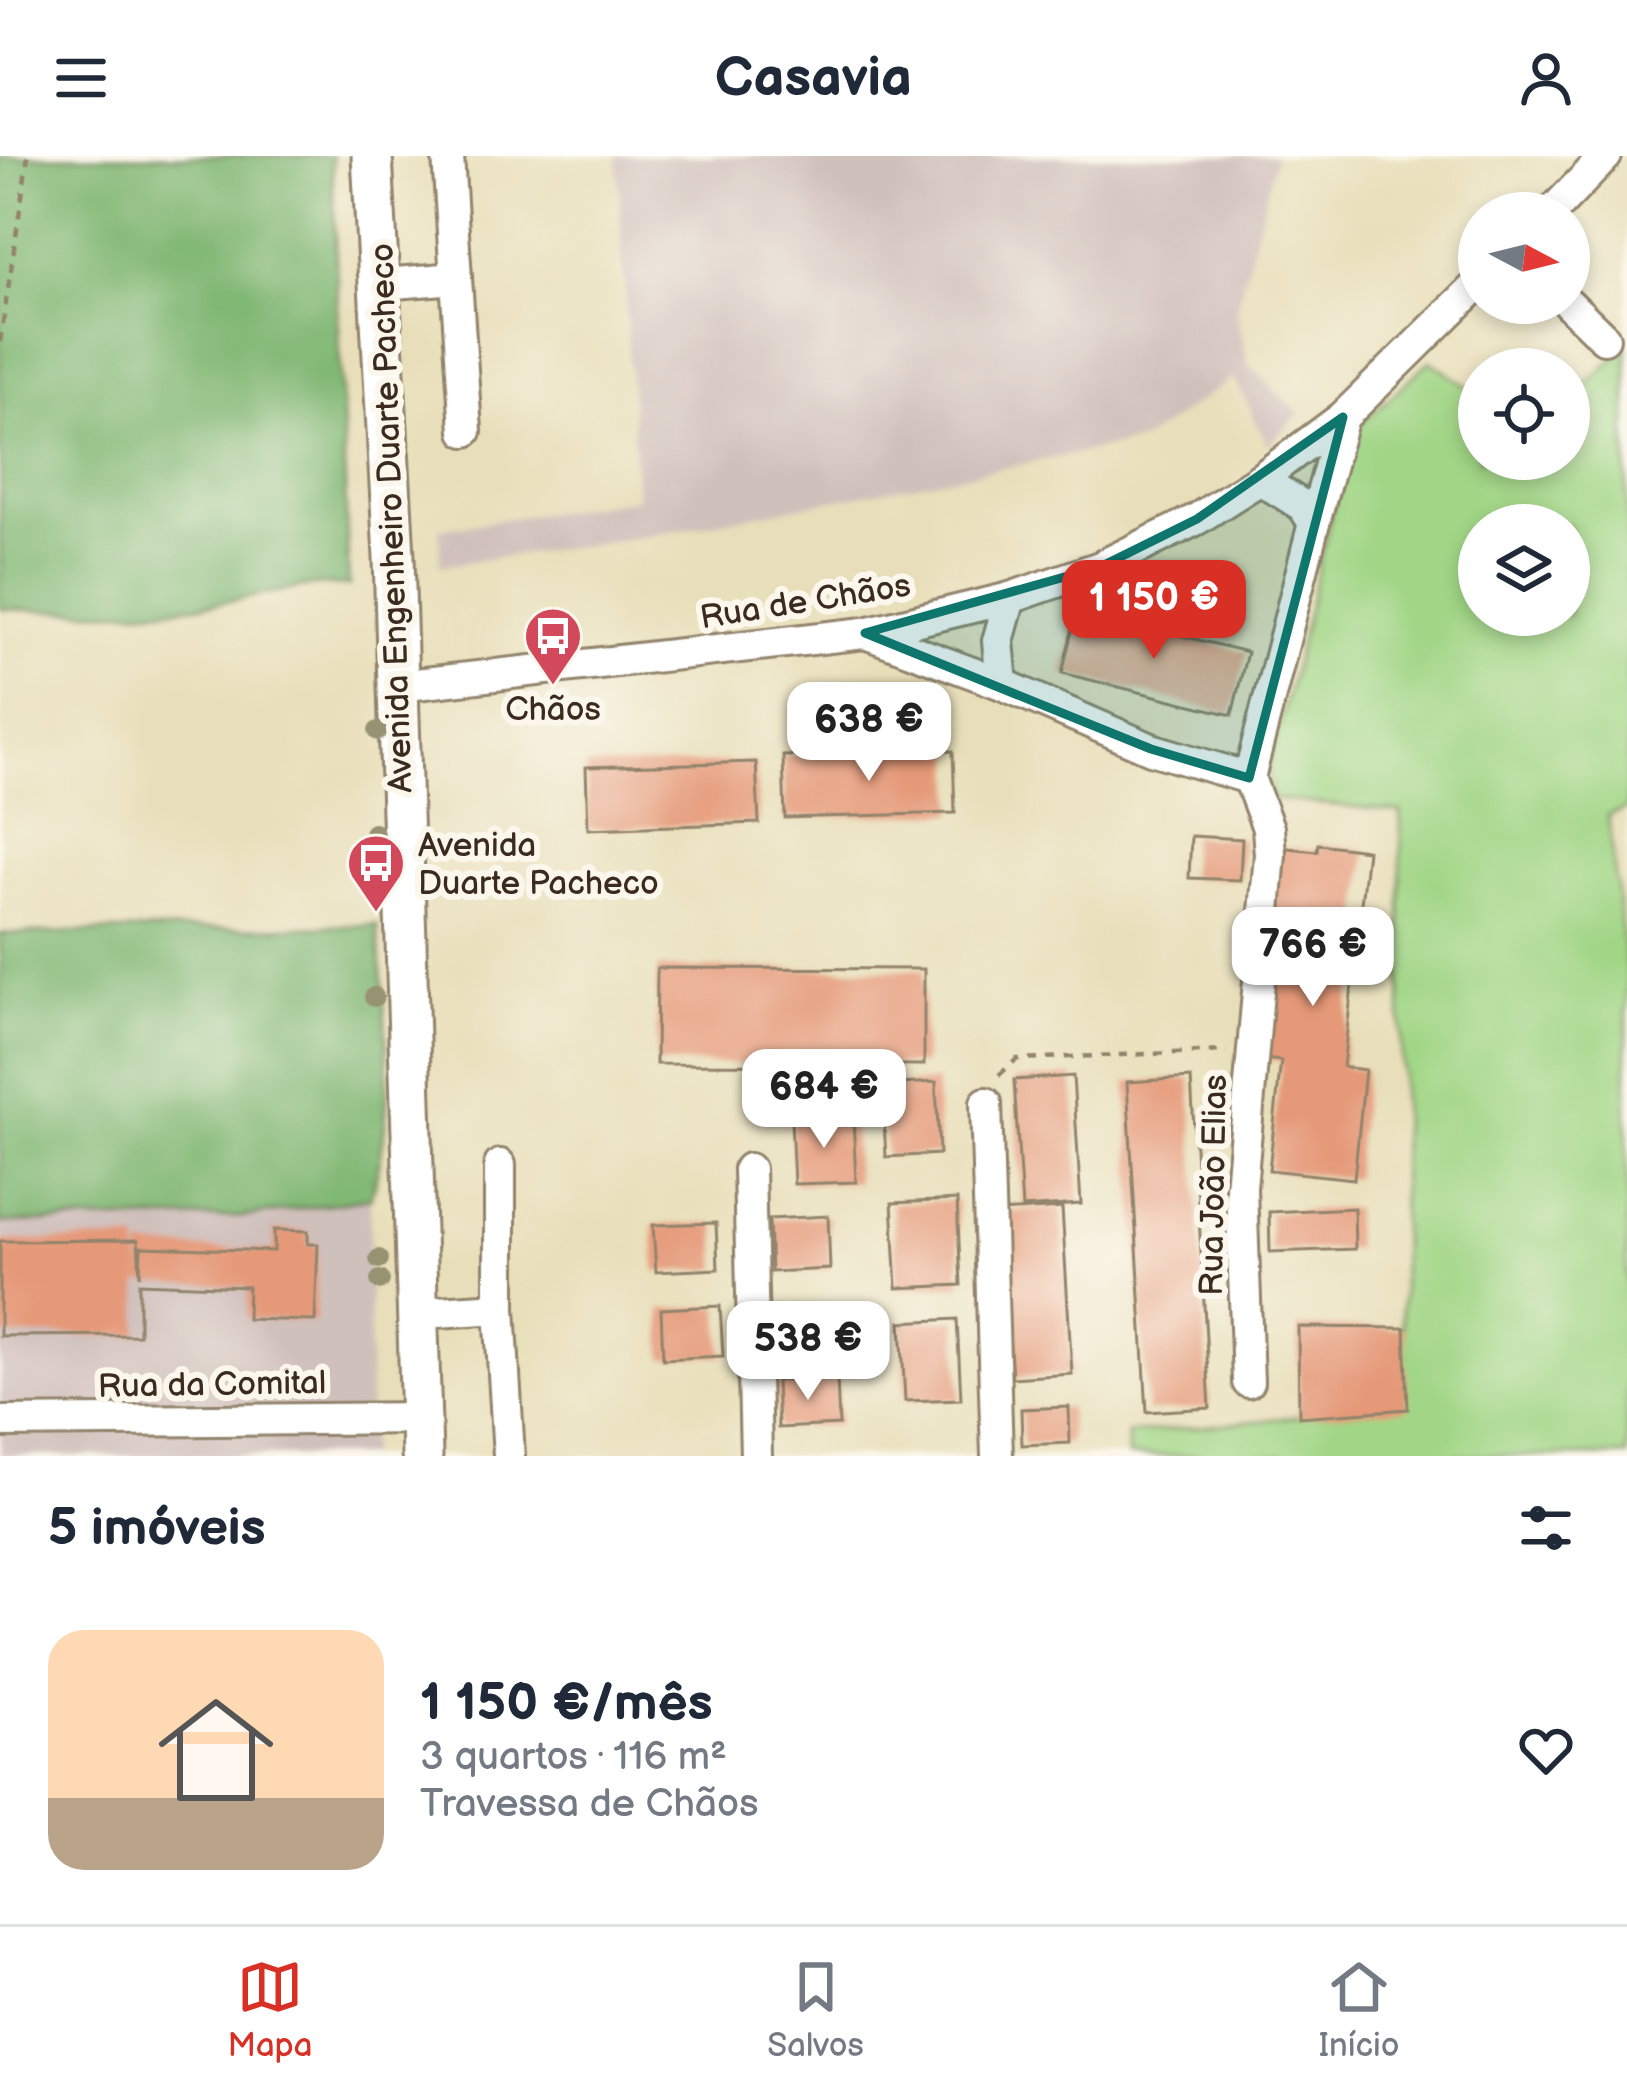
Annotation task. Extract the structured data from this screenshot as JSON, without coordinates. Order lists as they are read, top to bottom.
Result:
{
  "streets": {
    "main road": ["Avenida Engenheiro Duarte Pacheco"],
    "street": ["Rua de Chãos", "Rua João Elias", "Rua da Comital"]
  },
  "crossings": [
    ["Avenida Engenheiro Duarte Pacheco", "Rua de Chãos"],
    ["Avenida Engenheiro Duarte Pacheco", "Rua da Comital"]
  ],
  "places": {
    "bus stop": ["Chãos", "Avenida Duarte Pacheco"]
  },
  "north": "right",
  "page": {
    "header": "Casavia",
    "price": [
      "1 150 €",
      "638 €",
      "766 €",
      "684 €",
      "538 €"
    ],
    "heading": "5 imóveis",
    "list": [
      {
        "name": "1 150 €/mês",
        "note": "3 quartos · 116 m² · Travessa de Chãos"
      }
    ],
    "tabs": ["Mapa", "Salvos", "Início"]
  }
}
